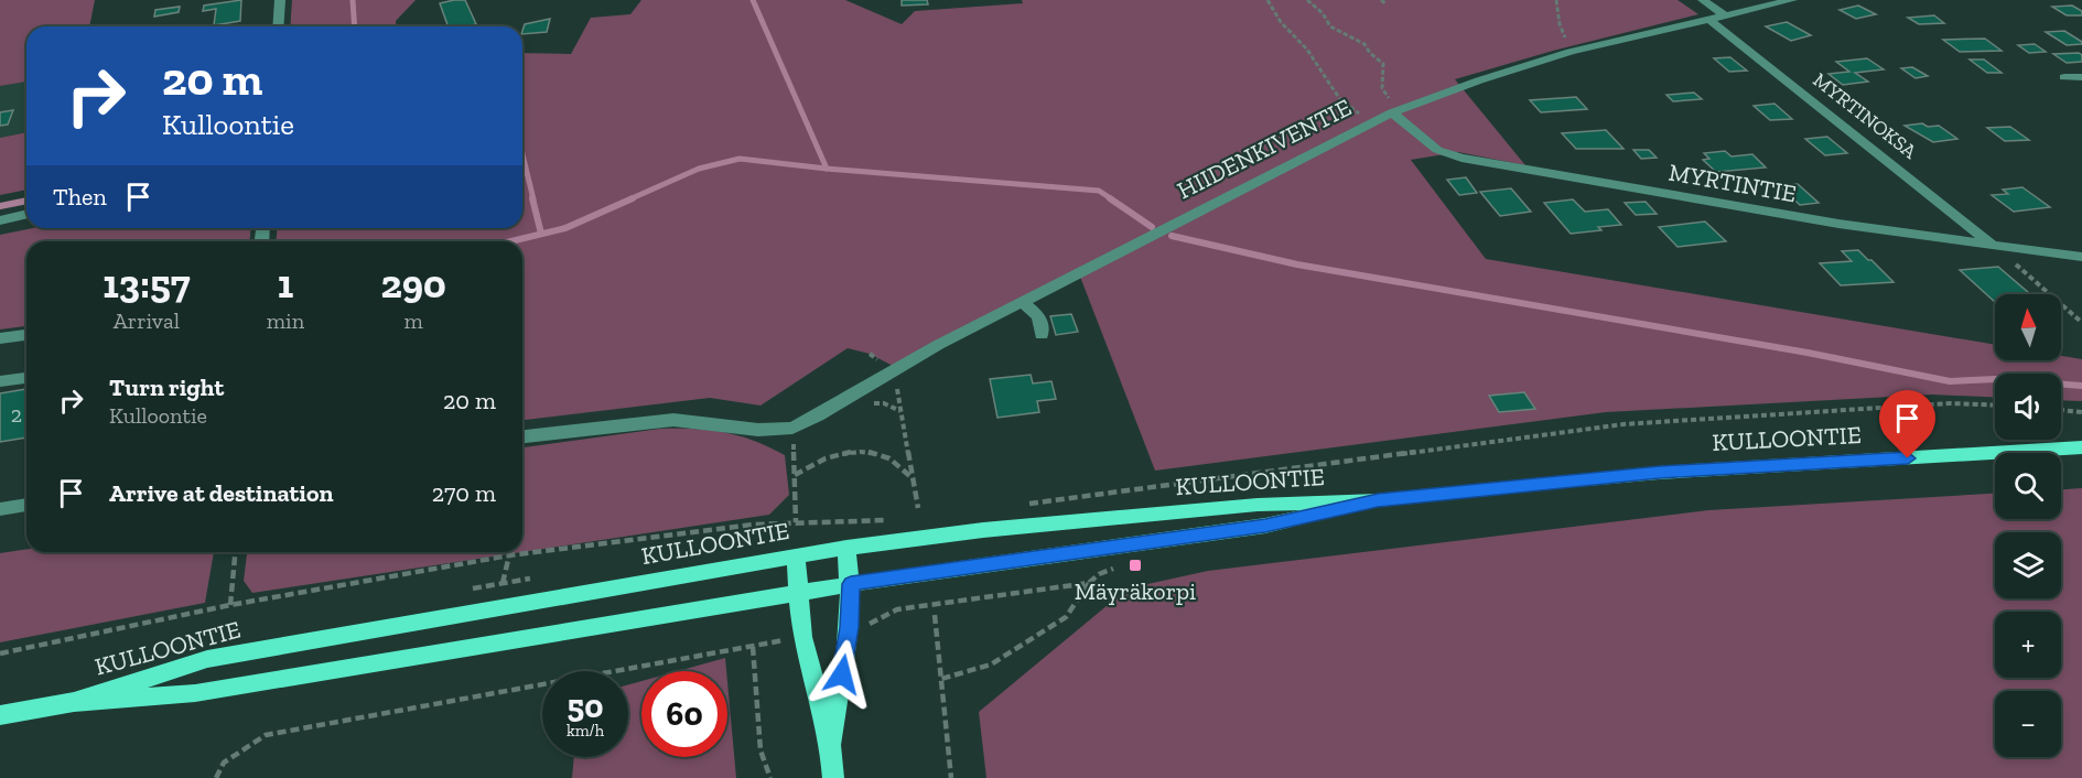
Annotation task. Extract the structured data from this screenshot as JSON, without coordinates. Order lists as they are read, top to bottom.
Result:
{
  "streets": {
    "main road": ["KULLOONTIE"],
    "street": ["MYRTINOKSA", "HIIDENKIVENTIE", "MYRTINTIE"]
  },
  "crossings": [
    ["MYRTINOKSA", "HIIDENKIVENTIE"],
    ["MYRTINOKSA", "MYRTINTIE"],
    ["HIIDENKIVENTIE", "MYRTINTIE"]
  ],
  "places": {
    "transit": ["Mäyräkorpi"]
  },
  "house_numbers": ["2"],
  "north": "top",
  "page": {
    "turn": ["20 m", "Kulloontie"],
    "then": "Then",
    "eta": [
      "13:57",
      "Arrival",
      "1",
      "min",
      "290",
      "m"
    ],
    "map_buttons": ["+", "−"],
    "list": [
      {
        "name": "Turn right",
        "note": "Kulloontie",
        "value": "20 m"
      },
      {
        "name": "Arrive at destination",
        "value": "270 m"
      }
    ],
    "speed": "50 km/h",
    "limit": "60"
  }
}
